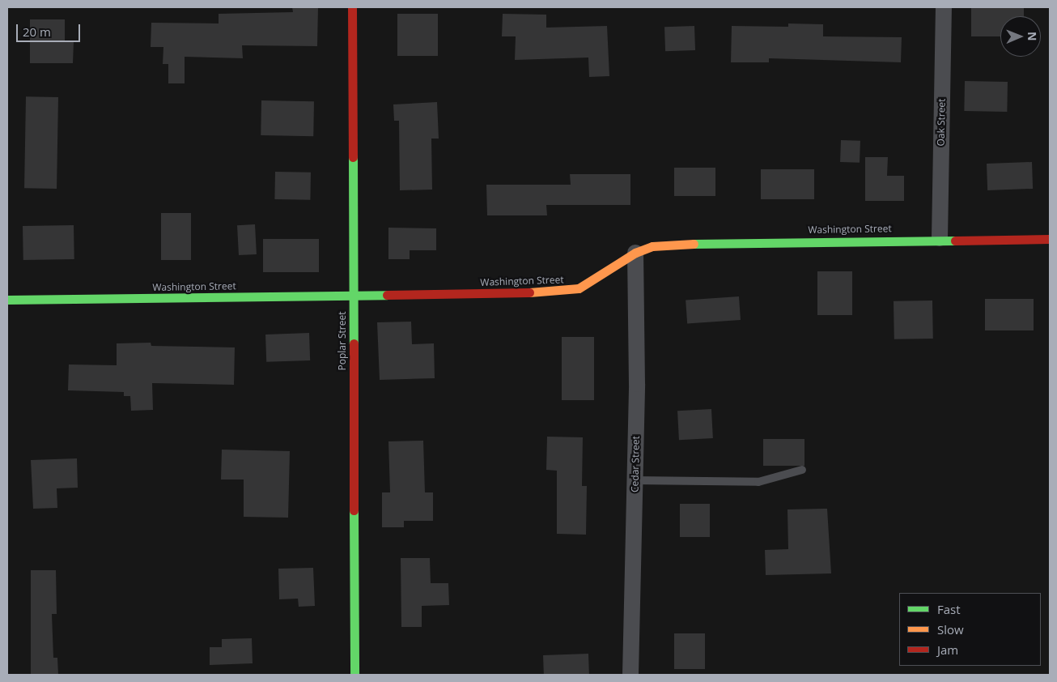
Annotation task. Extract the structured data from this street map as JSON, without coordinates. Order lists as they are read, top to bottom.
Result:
{
  "streets": {
    "street": [
      "Oak Street",
      "Washington Street",
      "Poplar Street",
      "Cedar Street"
    ]
  },
  "crossings": [
    ["Oak Street", "Washington Street"],
    ["Washington Street", "Poplar Street"],
    ["Washington Street", "Cedar Street"]
  ],
  "legend": ["Fast", "Slow", "Jam"],
  "scale_bar": "20 m",
  "north": "right"
}
